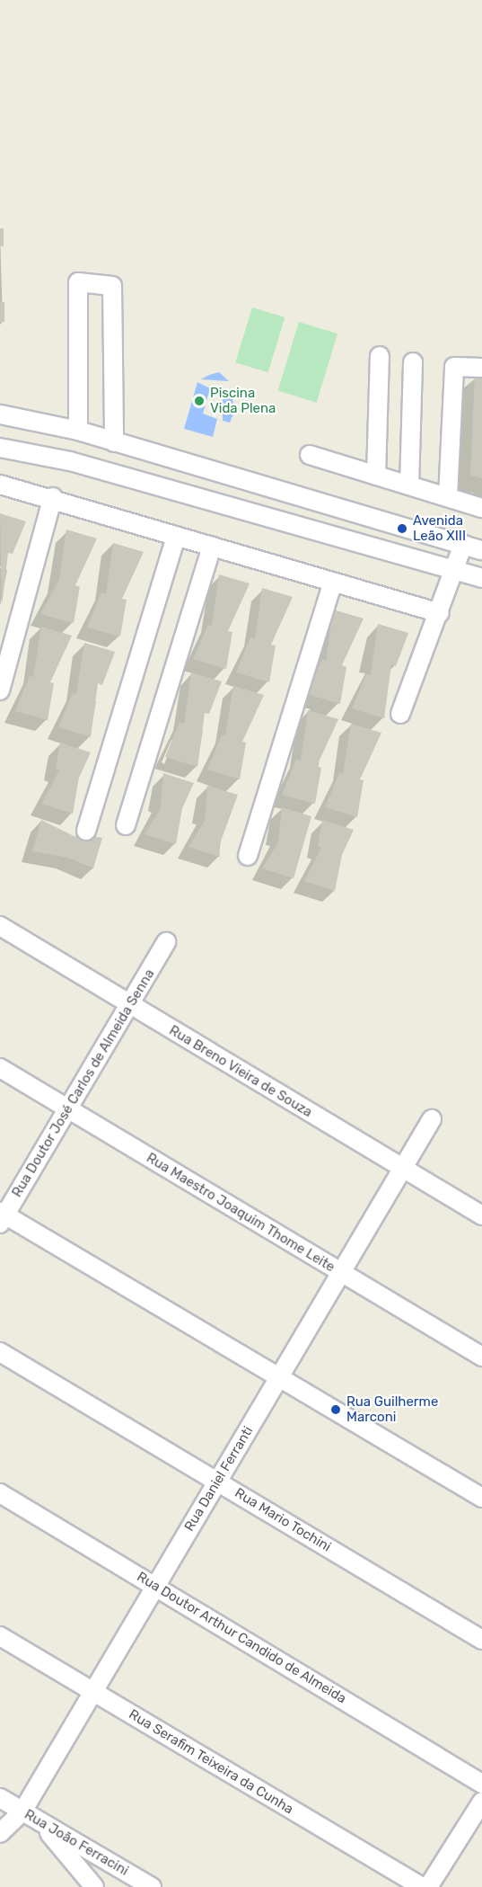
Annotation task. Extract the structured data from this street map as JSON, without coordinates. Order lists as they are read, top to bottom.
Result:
{
  "streets": {
    "street": [
      "Rua Breno Vieira de Souza",
      "Rua Doutor José Carlos de Almeida Senna",
      "Rua Maestro Joaquim Thome Leite",
      "Rua Daniel Ferranti",
      "Rua Mario Tochini",
      "Rua Doutor Arthur Candido de Almeida",
      "Rua Serafim Teixeira da Cunha",
      "Rua João Ferracini"
    ]
  },
  "crossings": [
    ["Rua Breno Vieira de Souza", "Rua Doutor José Carlos de Almeida Senna"],
    ["Rua Breno Vieira de Souza", "Rua Daniel Ferranti"],
    ["Rua Doutor José Carlos de Almeida Senna", "Rua Maestro Joaquim Thome Leite"],
    ["Rua Maestro Joaquim Thome Leite", "Rua Daniel Ferranti"],
    ["Rua Daniel Ferranti", "Rua Mario Tochini"],
    ["Rua Daniel Ferranti", "Rua Doutor Arthur Candido de Almeida"],
    ["Rua Daniel Ferranti", "Rua Serafim Teixeira da Cunha"],
    ["Rua Daniel Ferranti", "Rua João Ferracini"]
  ],
  "places": ["Piscina Vida Plena", "Avenida Leão XIII", "Rua Guilherme Marconi"]
}
